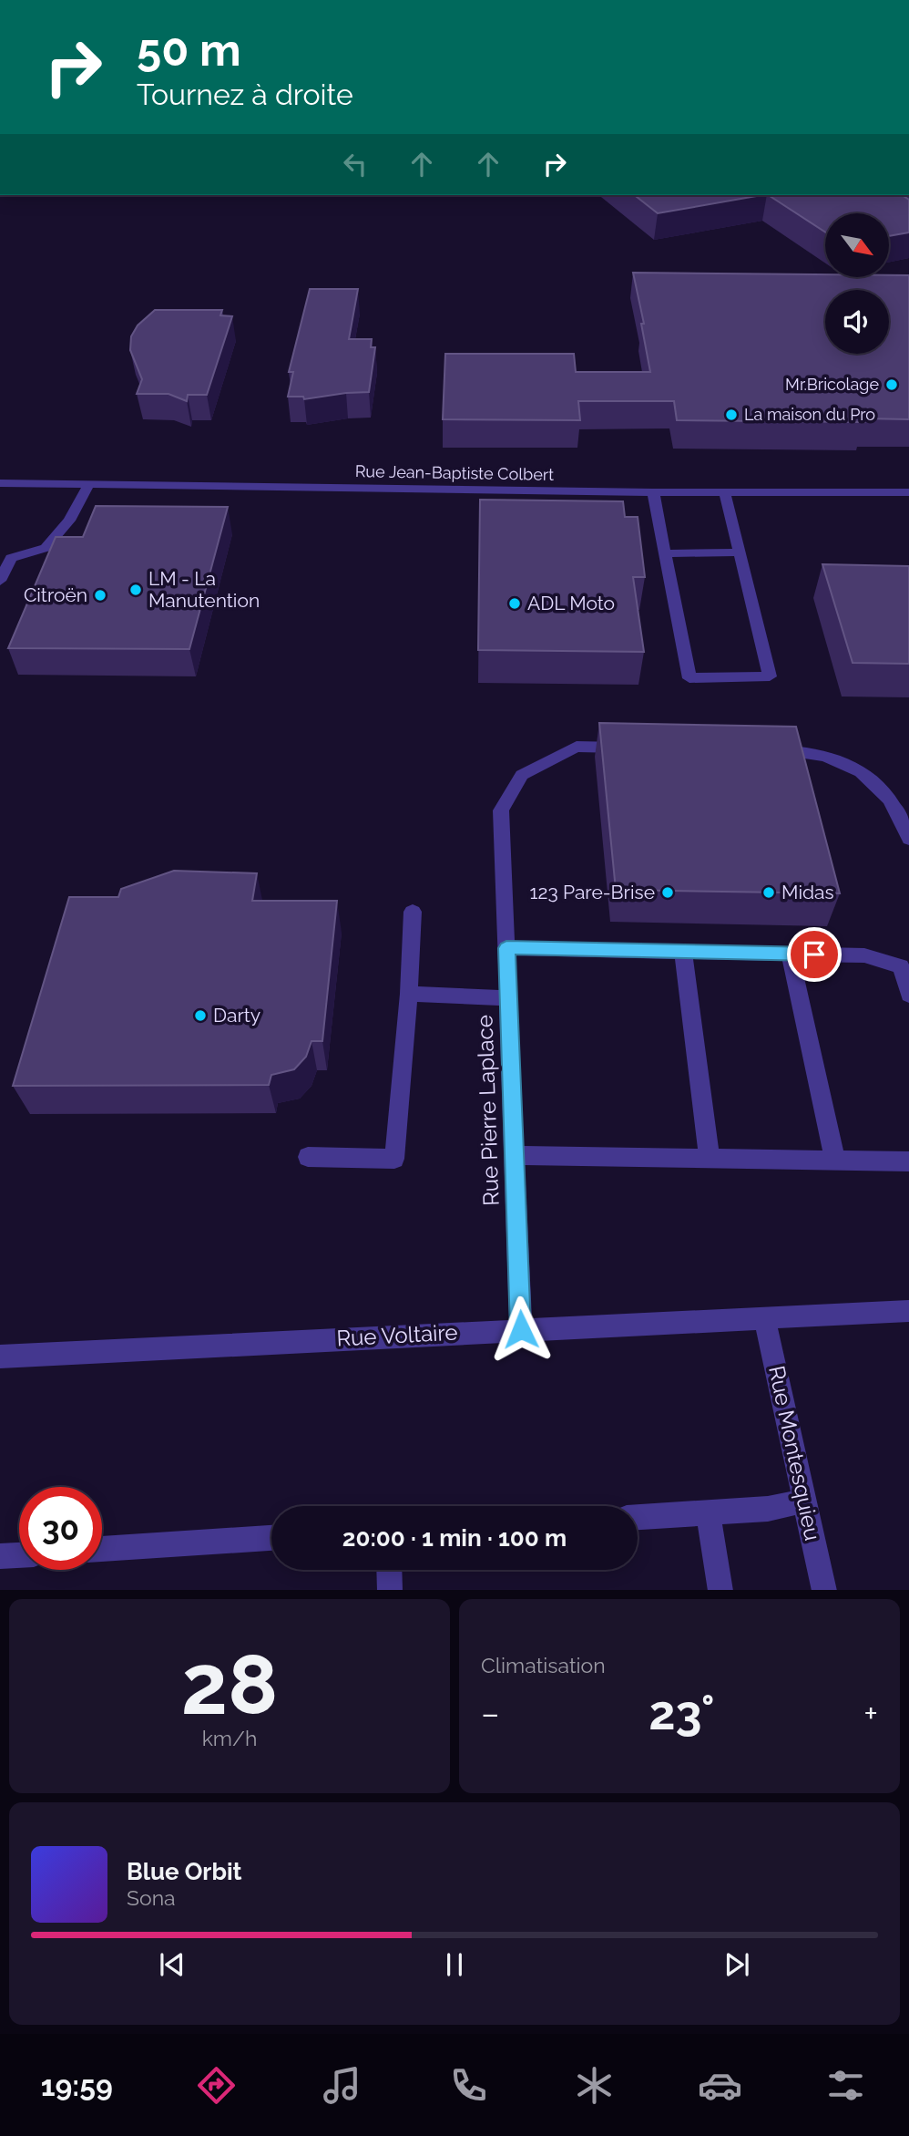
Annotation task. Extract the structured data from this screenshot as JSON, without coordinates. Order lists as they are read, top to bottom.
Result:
{
  "streets": {
    "street": [
      "Rue Jean-Baptiste Colbert",
      "Rue Pierre Laplace",
      "Rue Voltaire",
      "Rue Montesquieu"
    ]
  },
  "crossings": [
    ["Rue Pierre Laplace", "Rue Voltaire"],
    ["Rue Voltaire", "Rue Montesquieu"]
  ],
  "places": [
    "Mr.Bricolage",
    "La maison du Pro",
    "LM - La Manutention",
    "Citroën",
    "ADL Moto",
    "123 Pare-Brise",
    "Midas",
    "Darty"
  ],
  "north": "bottom right",
  "page": {
    "turn": ["50 m", "Tournez à droite"],
    "limit": "30",
    "trip": "20:00 · 1 min · 100 m",
    "tile": [
      ["28", "km/h"],
      "Climatisation"
    ],
    "heat": ["−", "23°", "+"],
    "song": ["Blue Orbit", "Sona"],
    "tabs": "19:59"
  }
}
